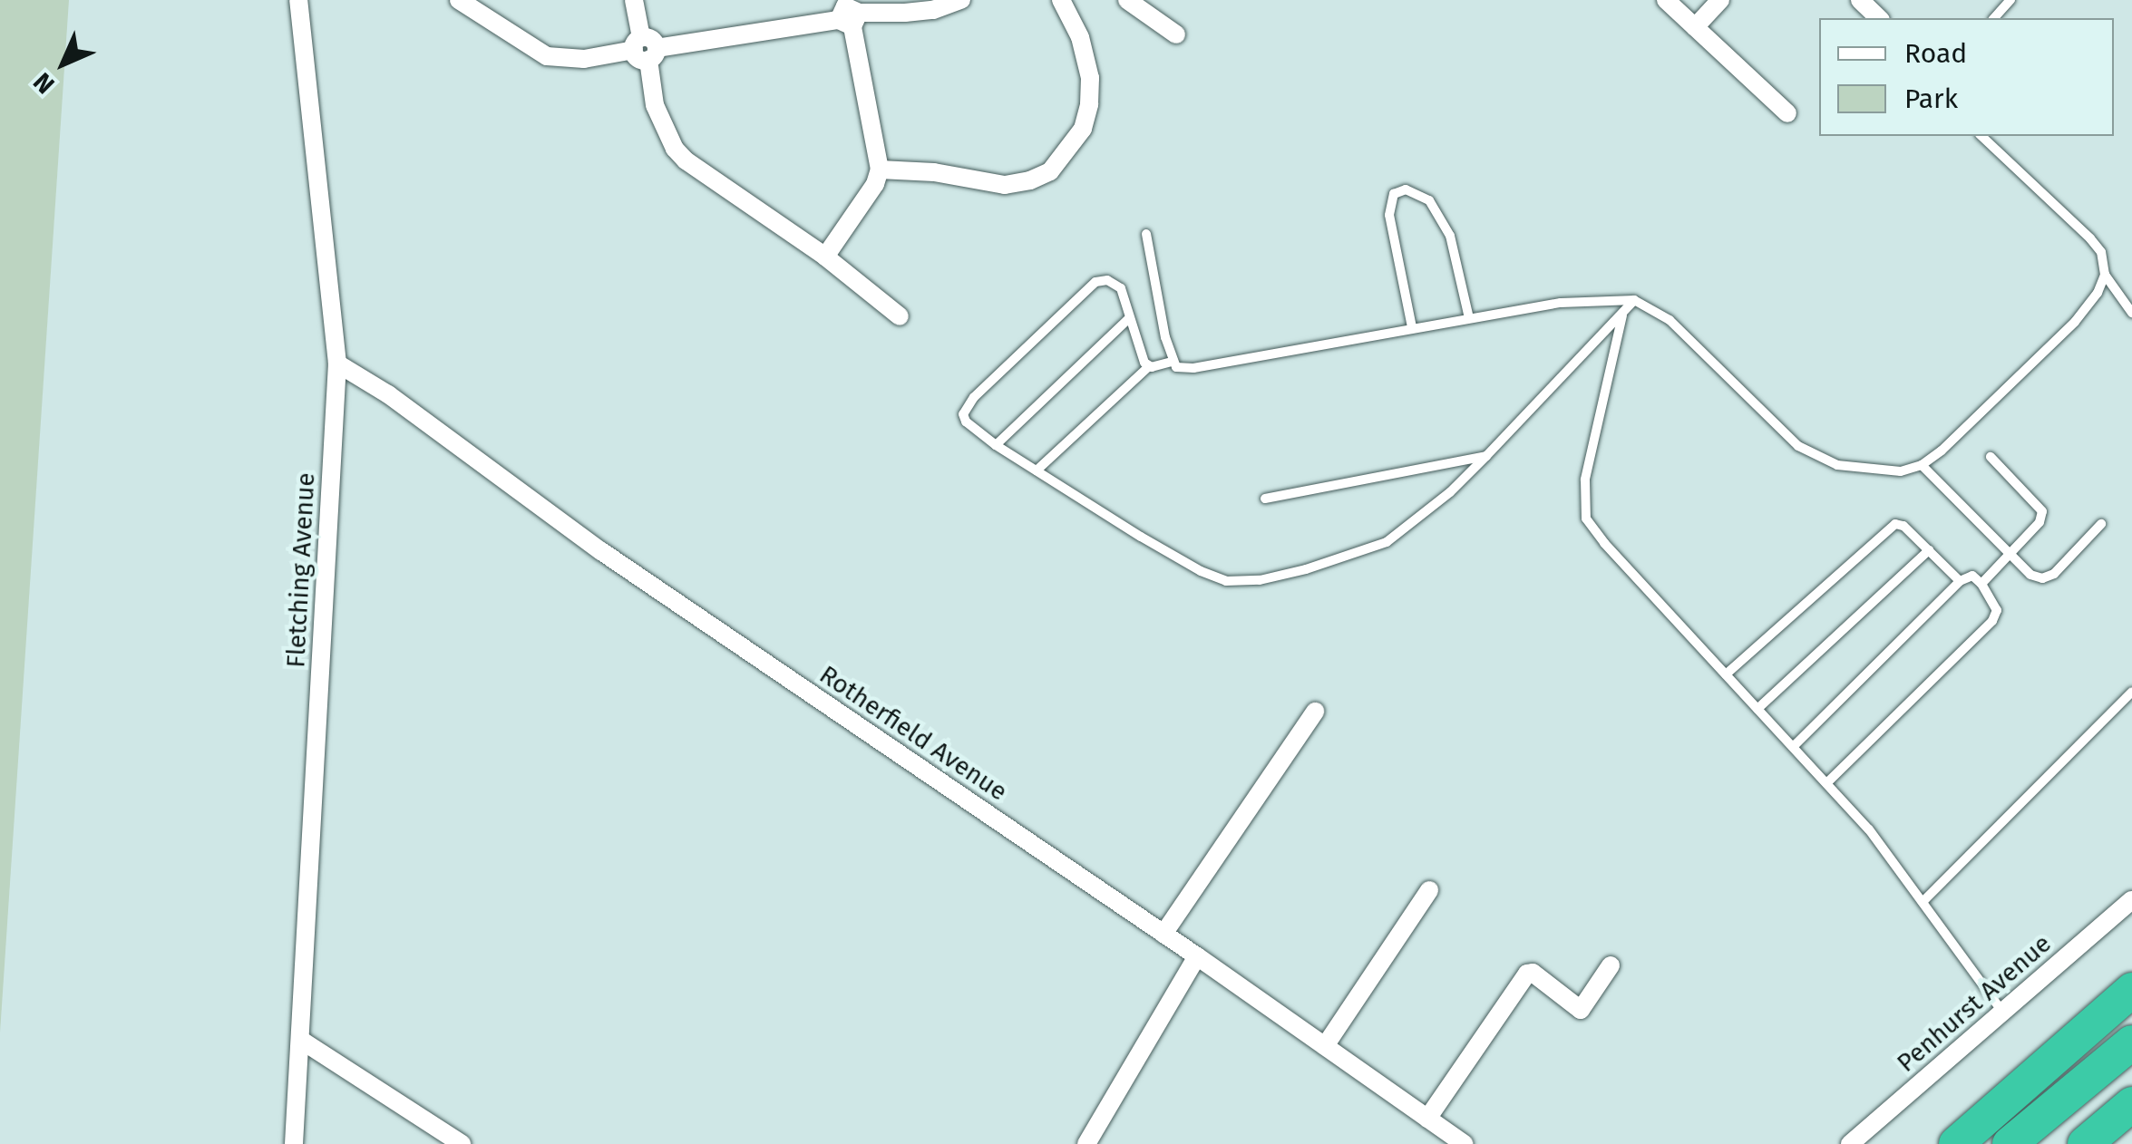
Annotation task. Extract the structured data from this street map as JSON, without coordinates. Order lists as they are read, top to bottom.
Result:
{
  "streets": {
    "street": ["Fletching Avenue", "Rotherfield Avenue", "Penhurst Avenue"]
  },
  "crossings": [
    ["Fletching Avenue", "Rotherfield Avenue"]
  ],
  "legend": ["Road", "Park"],
  "north": "bottom left"
}
